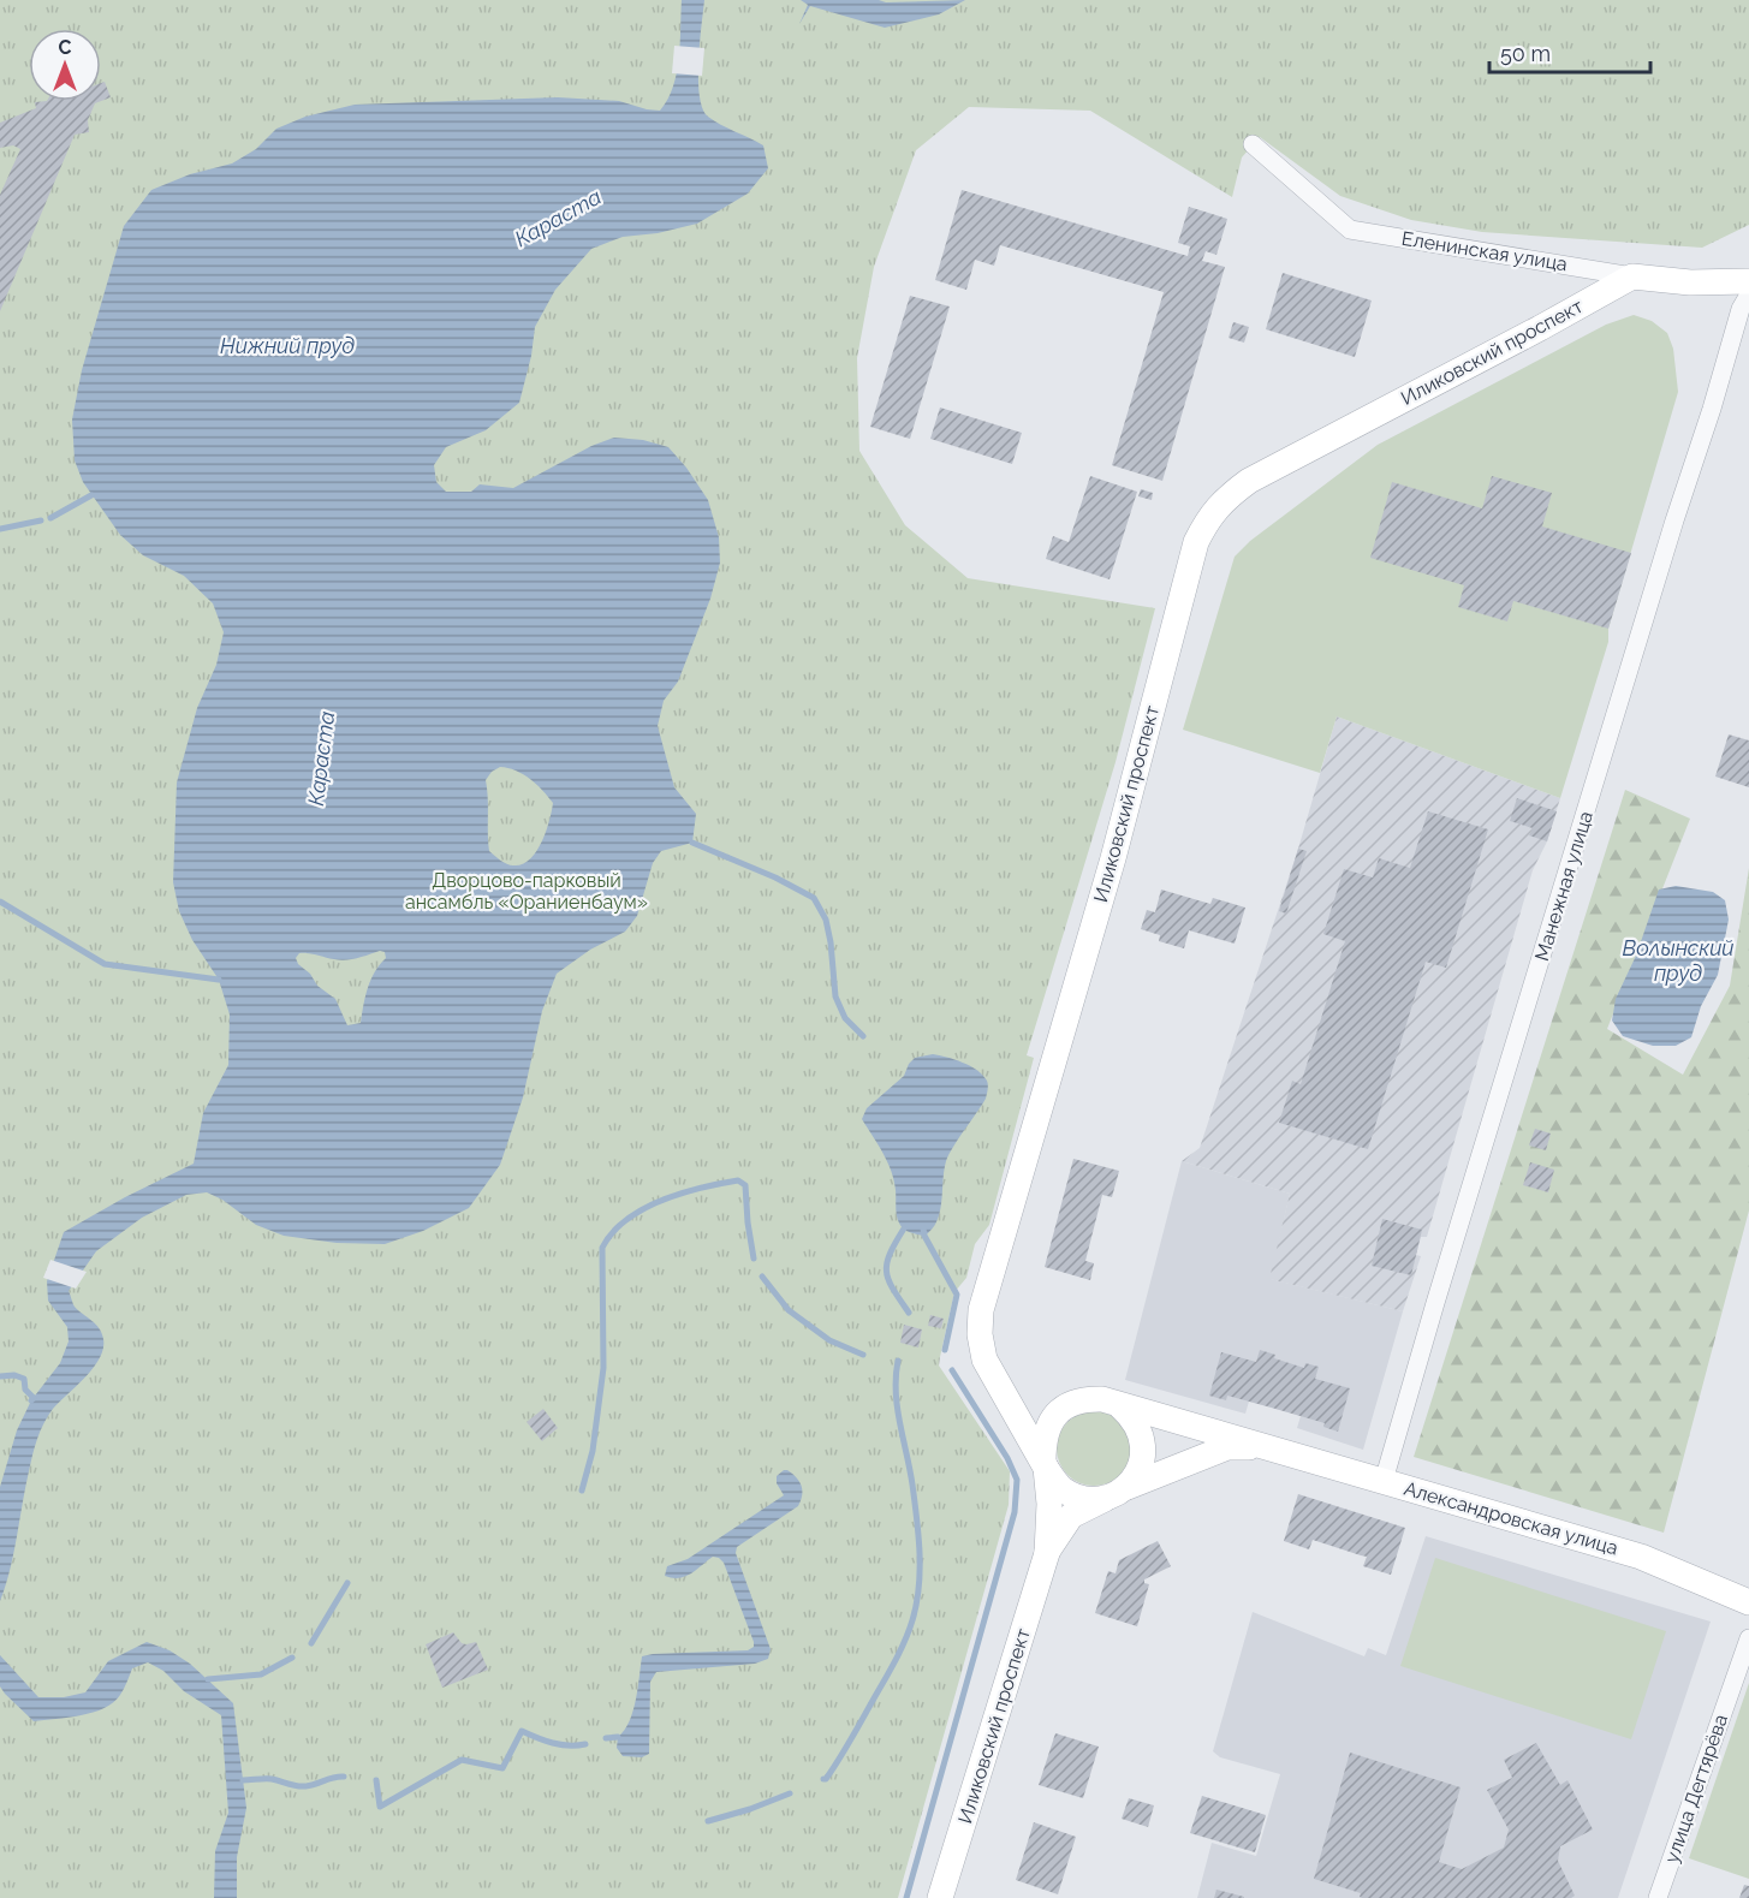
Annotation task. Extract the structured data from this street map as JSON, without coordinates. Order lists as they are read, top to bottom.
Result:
{
  "streets": {
    "main road": ["Еленинская улица", "Иликовский проспект", "Александровская улица"],
    "street": ["Манежная улица", "улица Дегтярёва"]
  },
  "crossings": [
    ["Еленинская улица", "Иликовский проспект"],
    ["Иликовский проспект", "Александровская улица"],
    ["Манежная улица", "Александровская улица"]
  ],
  "water": ["Караста", "Нижний пруд", "Волынский пруд"],
  "parks": ["Дворцово-парковый ансамбль «Ораниенбаум»"],
  "scale_bar": "50 m",
  "north": "top"
}
